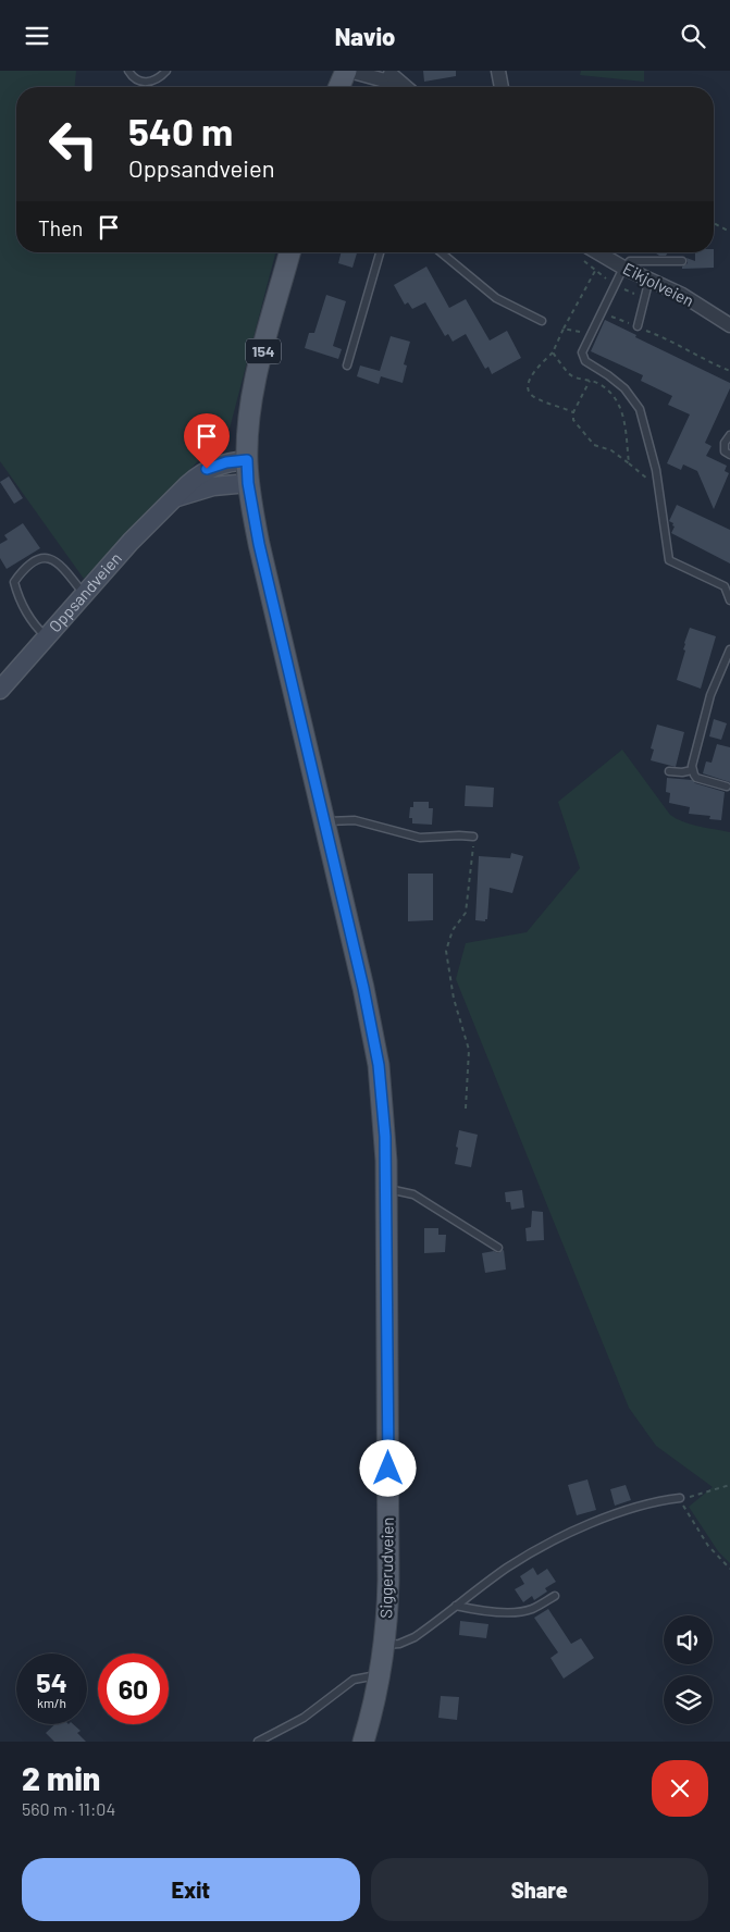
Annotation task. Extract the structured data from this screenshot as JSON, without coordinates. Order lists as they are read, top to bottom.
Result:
{
  "streets": {
    "main road": ["154", "Oppsandveien", "Siggerudveien"],
    "street": ["Eikjolveien"]
  },
  "crossings": [
    ["154", "Oppsandveien"],
    ["154", "Siggerudveien"],
    ["Oppsandveien", "Siggerudveien"]
  ],
  "page": {
    "header": "Navio",
    "turn": ["540 m", "Oppsandveien"],
    "then": "Then",
    "speed": "54 km/h",
    "limit": "60",
    "heading": ["2 min", "560 m · 11:04"],
    "buttons": ["Exit", "Share"]
  }
}
